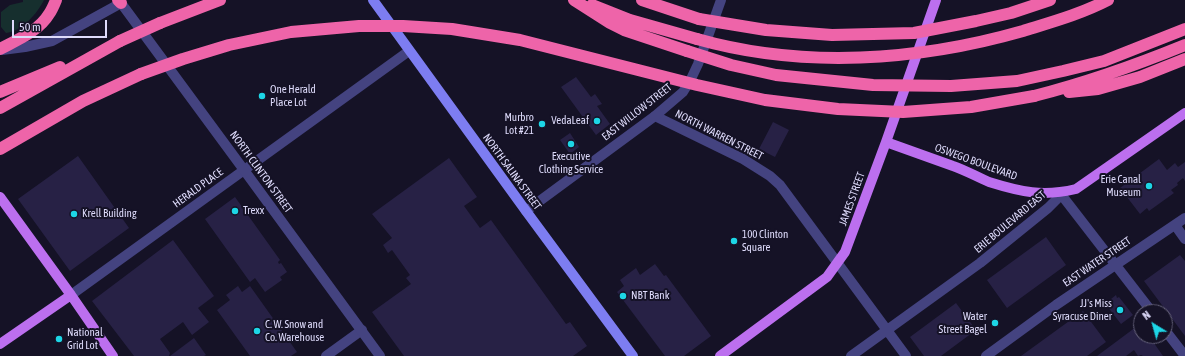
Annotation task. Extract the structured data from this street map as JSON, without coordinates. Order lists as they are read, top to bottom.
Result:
{
  "streets": {
    "main road": [
      "OSWEGO BOULEVARD",
      "NORTH SALINA STREET",
      "HERALD PLACE",
      "JAMES STREET",
      "ERIE BOULEVARD EAST"
    ],
    "street": [
      "EAST WILLOW STREET",
      "NORTH WARREN STREET",
      "NORTH CLINTON STREET",
      "EAST WATER STREET"
    ]
  },
  "crossings": [
    ["EAST WILLOW STREET", "NORTH WARREN STREET"],
    ["EAST WILLOW STREET", "NORTH SALINA STREET"],
    ["NORTH WARREN STREET", "JAMES STREET"],
    ["NORTH WARREN STREET", "ERIE BOULEVARD EAST"],
    ["OSWEGO BOULEVARD", "JAMES STREET"],
    ["OSWEGO BOULEVARD", "ERIE BOULEVARD EAST"],
    ["NORTH CLINTON STREET", "HERALD PLACE"],
    ["NORTH SALINA STREET", "HERALD PLACE"]
  ],
  "places": [
    "One Herald Place Lot",
    "VedaLeaf",
    "Murbro Lot #21",
    "Executive Clothing Service",
    "Erie Canal Museum",
    "Trexx",
    "Krell Building",
    "100 Clinton Square",
    "NBT Bank",
    "JJ's Miss Syracuse Diner",
    "Water Street Bagel",
    "C. W. Snow and Co. Warehouse",
    "National Grid Lot"
  ],
  "scale_bar": "50 m",
  "north": "top left"
}
